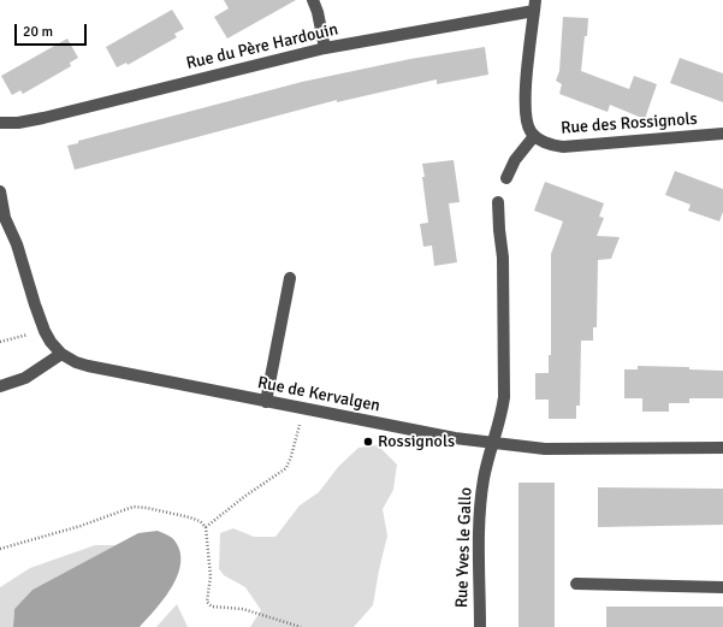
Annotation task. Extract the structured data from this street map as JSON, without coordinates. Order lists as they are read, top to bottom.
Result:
{
  "streets": {
    "street": [
      "Rue du Père Hardouin",
      "Rue des Rossignols",
      "Rue de Kervalgen",
      "Rue Yves le Gallo"
    ]
  },
  "crossings": [
    ["Rue de Kervalgen", "Rue Yves le Gallo"]
  ],
  "places": ["Rossignols"],
  "scale_bar": "20 m"
}
